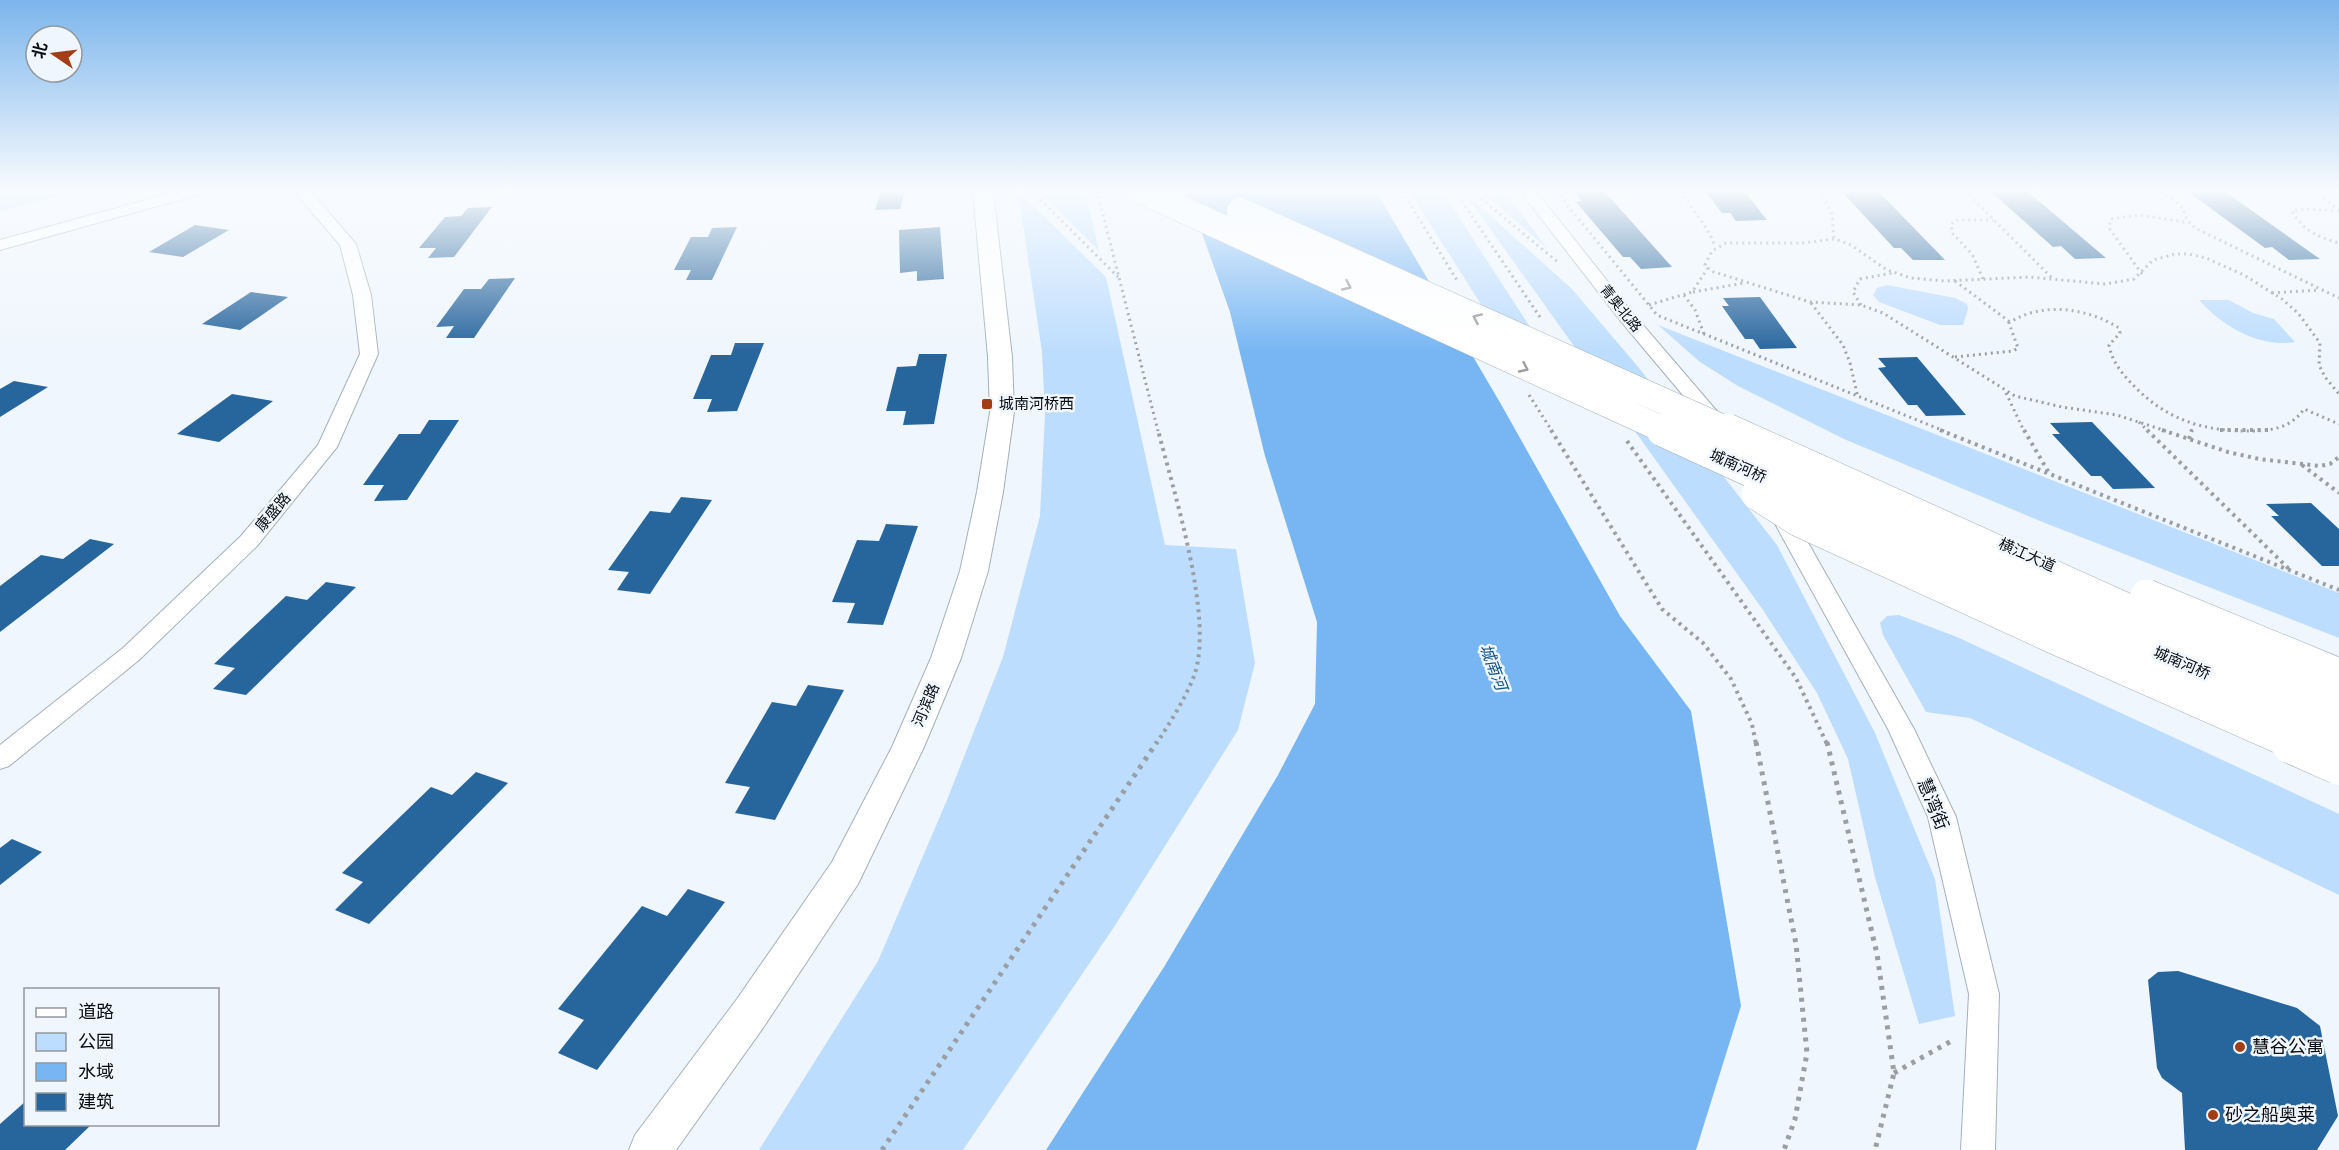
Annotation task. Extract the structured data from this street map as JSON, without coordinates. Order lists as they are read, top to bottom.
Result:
{
  "streets": {
    "highway": ["城南河桥"],
    "street": [
      "青奥北路",
      "康盛路",
      "横江大道",
      "河滨路",
      "慧湾街"
    ]
  },
  "crossings": [
    ["青奥北路", "横江大道"],
    ["青奥北路", "慧湾街"]
  ],
  "water": ["城南河"],
  "places": {
    "transit": ["城南河桥西"],
    "other": ["慧谷公寓", "砂之船奥莱"]
  },
  "legend": [
    "道路",
    "公园",
    "水域",
    "建筑"
  ],
  "north": "left"
}
